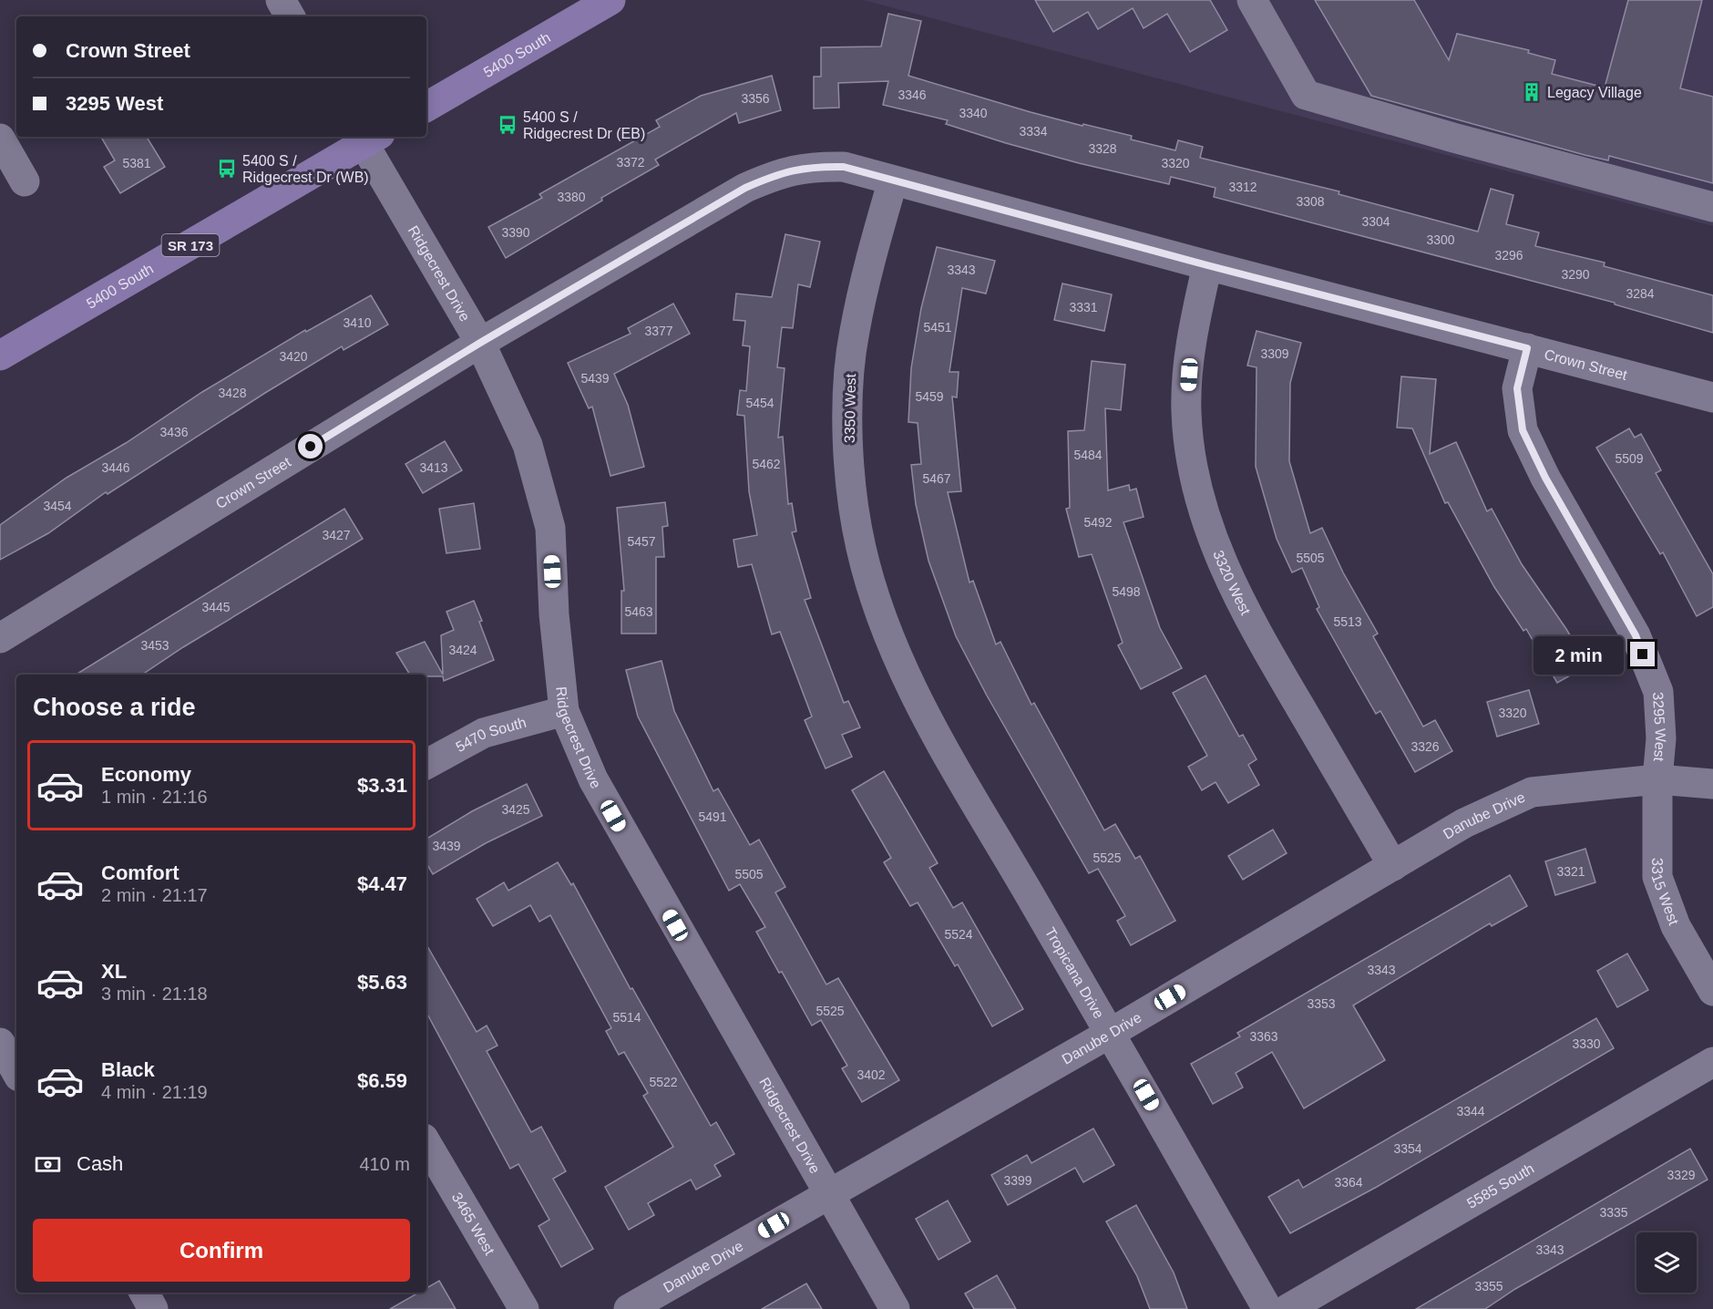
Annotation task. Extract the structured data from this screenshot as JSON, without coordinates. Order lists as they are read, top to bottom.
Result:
{
  "streets": {
    "main road": ["5400 South", "SR 173"],
    "street": [
      "Ridgecrest Drive",
      "Crown Street",
      "3350 West",
      "3320 West",
      "3295 West",
      "5470 South",
      "Danube Drive",
      "3315 West",
      "Tropicana Drive",
      "5585 South",
      "3465 West"
    ]
  },
  "crossings": [
    ["5400 South", "Ridgecrest Drive"],
    ["Ridgecrest Drive", "Crown Street"],
    ["Ridgecrest Drive", "5470 South"],
    ["Ridgecrest Drive", "Danube Drive"],
    ["Crown Street", "3350 West"],
    ["Crown Street", "3320 West"],
    ["Crown Street", "3295 West"],
    ["3350 West", "Tropicana Drive"],
    ["3320 West", "Danube Drive"],
    ["3295 West", "Danube Drive"],
    ["3295 West", "3315 West"],
    ["Danube Drive", "3315 West"],
    ["Danube Drive", "Tropicana Drive"]
  ],
  "places": {
    "building": ["Legacy Village"],
    "bus stop": ["5400 S / Ridgecrest Dr (EB)", "5400 S / Ridgecrest Dr (WB)"]
  },
  "house_numbers": [
    "3346",
    "3356",
    "3340",
    "3334",
    "3328",
    "3372",
    "5381",
    "3320",
    "3312",
    "3380",
    "3308",
    "3304",
    "3390",
    "3300",
    "3296",
    "3343",
    "3290",
    "3284",
    "3331",
    "3410",
    "5451",
    "3377",
    "3309",
    "3420",
    "5439",
    "3428",
    "5459",
    "5454",
    "3436",
    "5484",
    "5509",
    "5462",
    "3446",
    "3413",
    "5467",
    "3454",
    "5492",
    "3427",
    "5457",
    "5505",
    "5498",
    "3445",
    "5463",
    "5513",
    "3453",
    "3424",
    "3320",
    "3326",
    "3425",
    "5491",
    "3439",
    "5525",
    "3321",
    "5505",
    "5524",
    "3343",
    "3353",
    "5525",
    "5514",
    "3363",
    "3330",
    "3402",
    "5522",
    "3344",
    "3354",
    "3329",
    "3399",
    "3364",
    "3335",
    "3343",
    "3355"
  ],
  "page": {
    "banner": ["Crown Street", "3295 West"],
    "bubble": "2 min",
    "heading": "Choose a ride",
    "list": [
      {
        "name": "Economy",
        "note": "1 min · 21:16",
        "value": "$3.31"
      },
      {
        "name": "Comfort",
        "note": "2 min · 21:17",
        "value": "$4.47"
      },
      {
        "name": "XL",
        "note": "3 min · 21:18",
        "value": "$5.63"
      },
      {
        "name": "Black",
        "note": "4 min · 21:19",
        "value": "$6.59"
      }
    ],
    "pay": ["Cash", "410 m"],
    "buttons": "Confirm"
  }
}
